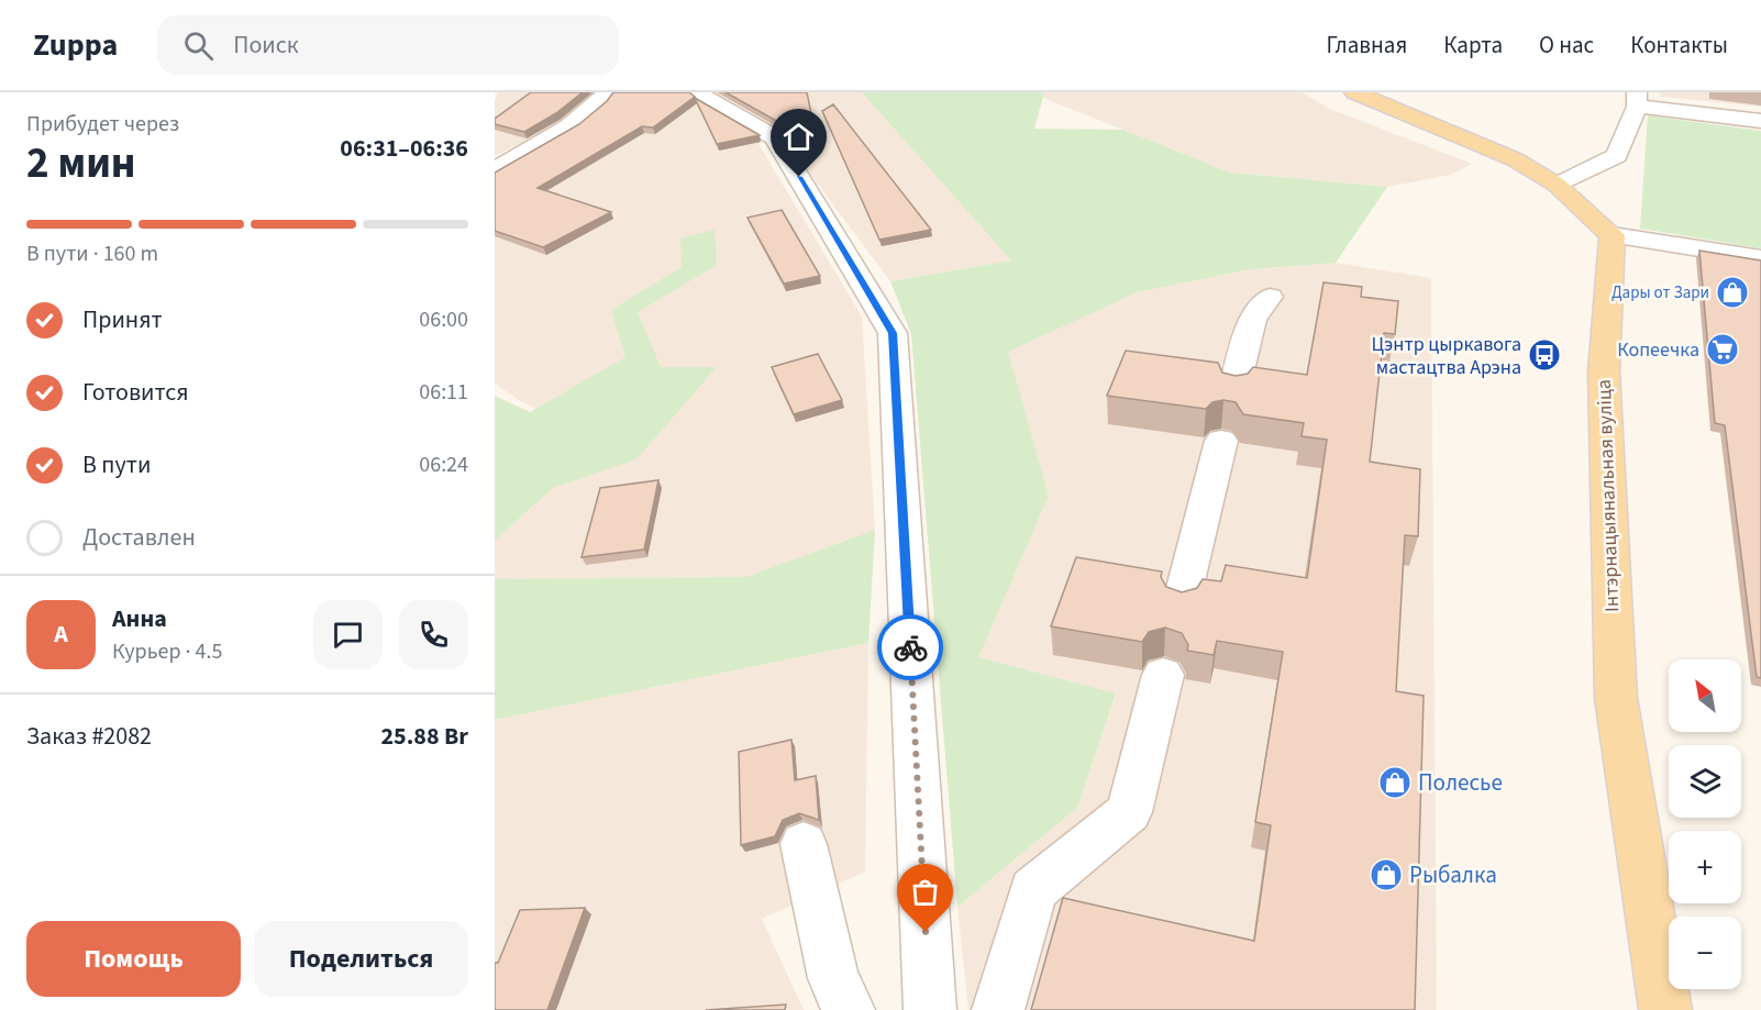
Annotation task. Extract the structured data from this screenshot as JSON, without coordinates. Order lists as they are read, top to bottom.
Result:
{
  "streets": {
    "main road": ["Інтэрнацыянальная вуліца"]
  },
  "places": {
    "shop": ["Дары от Зари", "Полесье", "Рыбалка"],
    "supermarket": ["Копеечка"],
    "bus stop": ["Цэнтр цыркавога мастацтва Арэна"]
  },
  "north": "top left",
  "page": {
    "header": "Zuppa",
    "search": "Поиск",
    "nav": [
      "Главная",
      "Карта",
      "О нас",
      "Контакты"
    ],
    "heading": ["2 мин", "Прибудет через", "06:31–06:36"],
    "panel": [
      "Анна",
      "Курьер · 4.5",
      "Заказ #2082",
      "25.88 Br"
    ],
    "bar": "В пути · 160 m",
    "list": [
      ["Принят", "06:00"],
      ["Готовится", "06:11"],
      ["В пути", "06:24"],
      "Доставлен"
    ],
    "round": "А",
    "map_buttons": ["+", "−"],
    "buttons": ["Помощь", "Поделиться"]
  }
}
